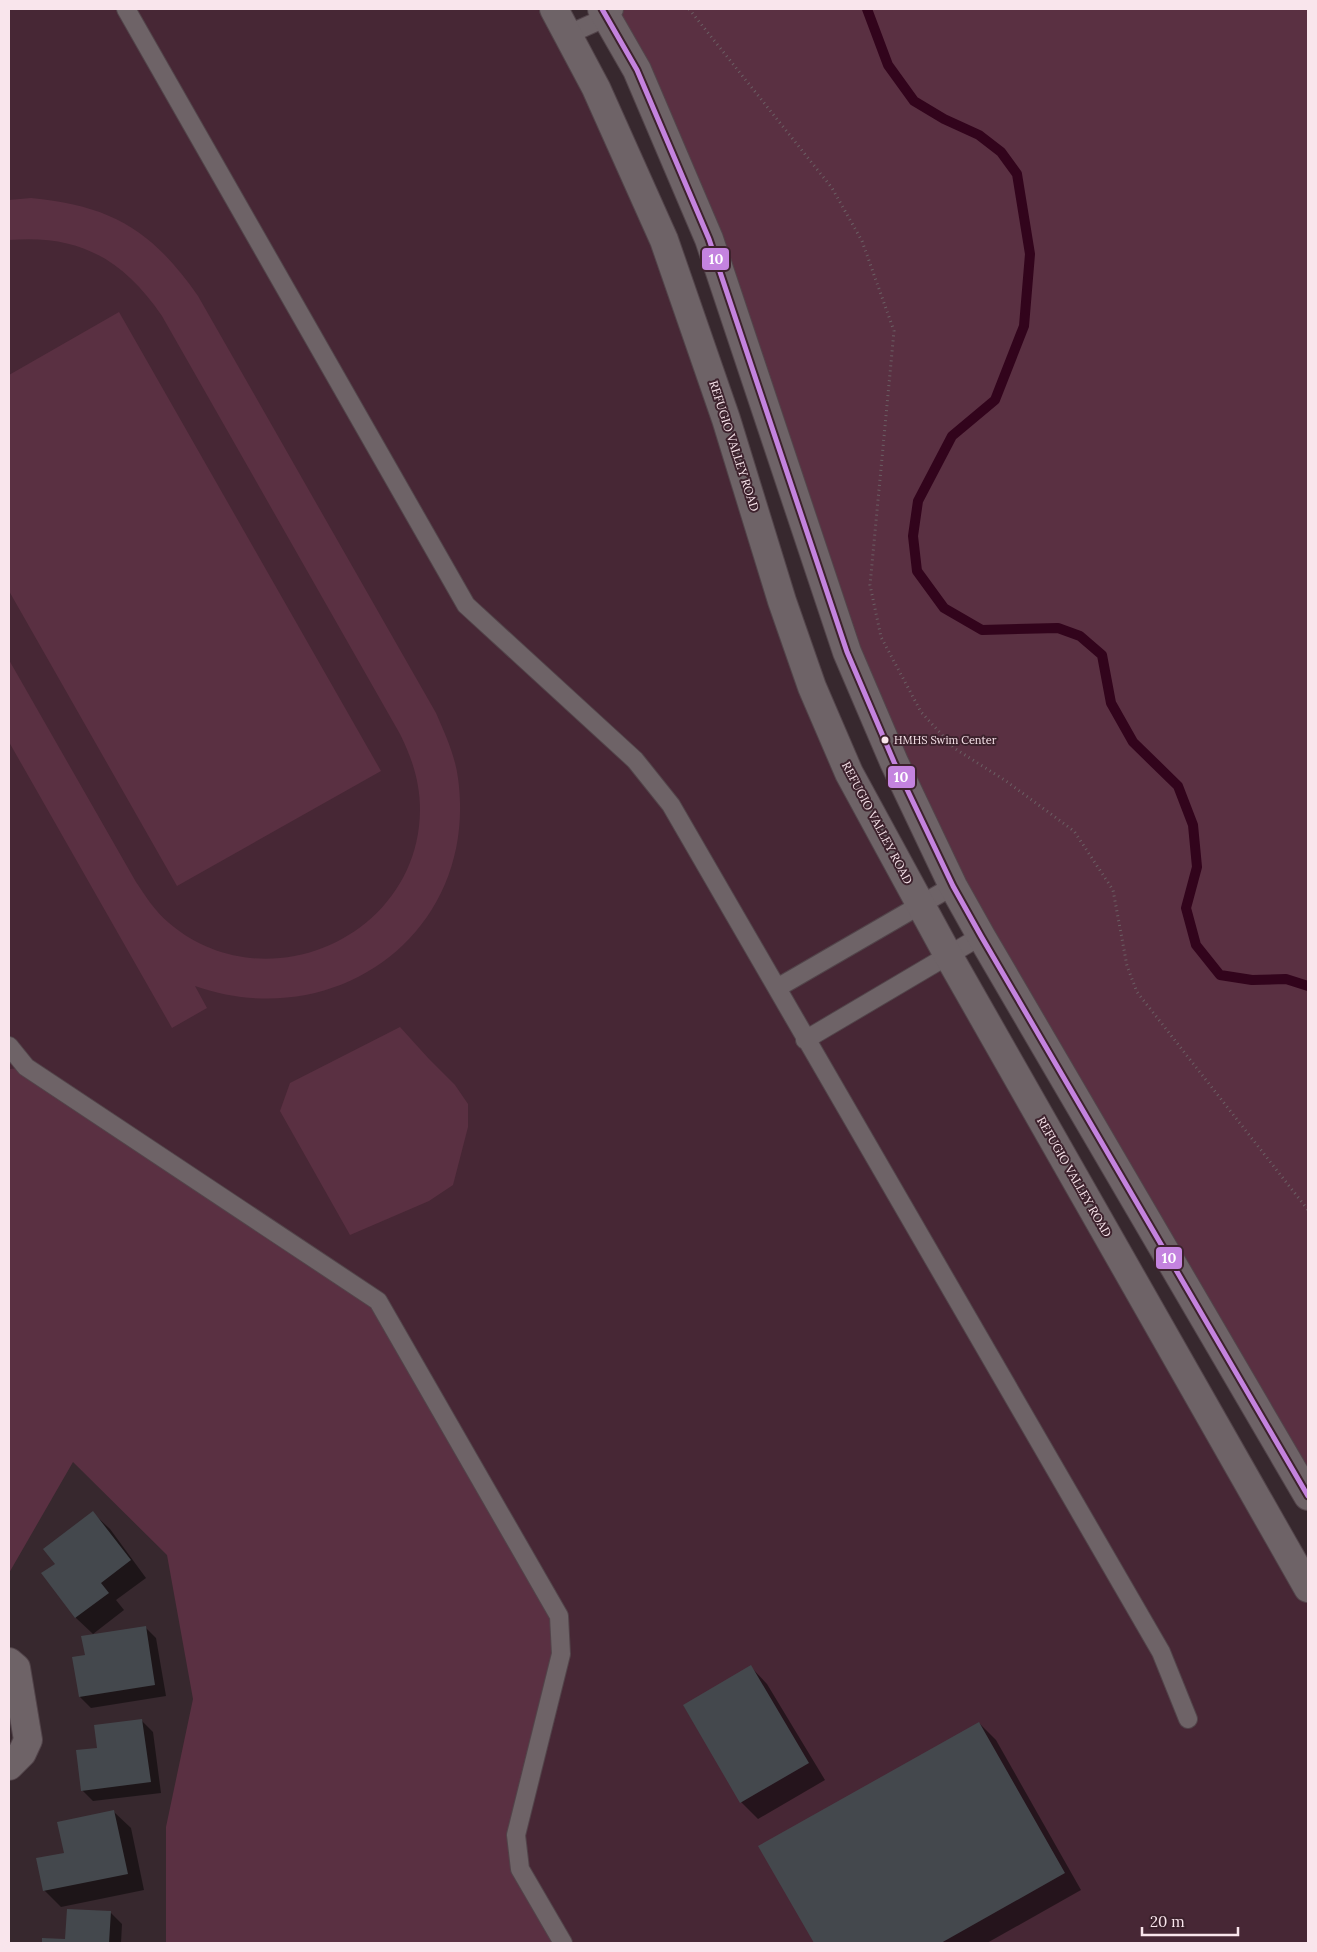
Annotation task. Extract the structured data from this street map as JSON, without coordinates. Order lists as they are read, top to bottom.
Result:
{
  "streets": {
    "street": ["REFUGIO VALLEY ROAD"]
  },
  "places": ["HMHS Swim Center"],
  "lines": ["transit line 10"],
  "scale_bar": "20 m"
}
